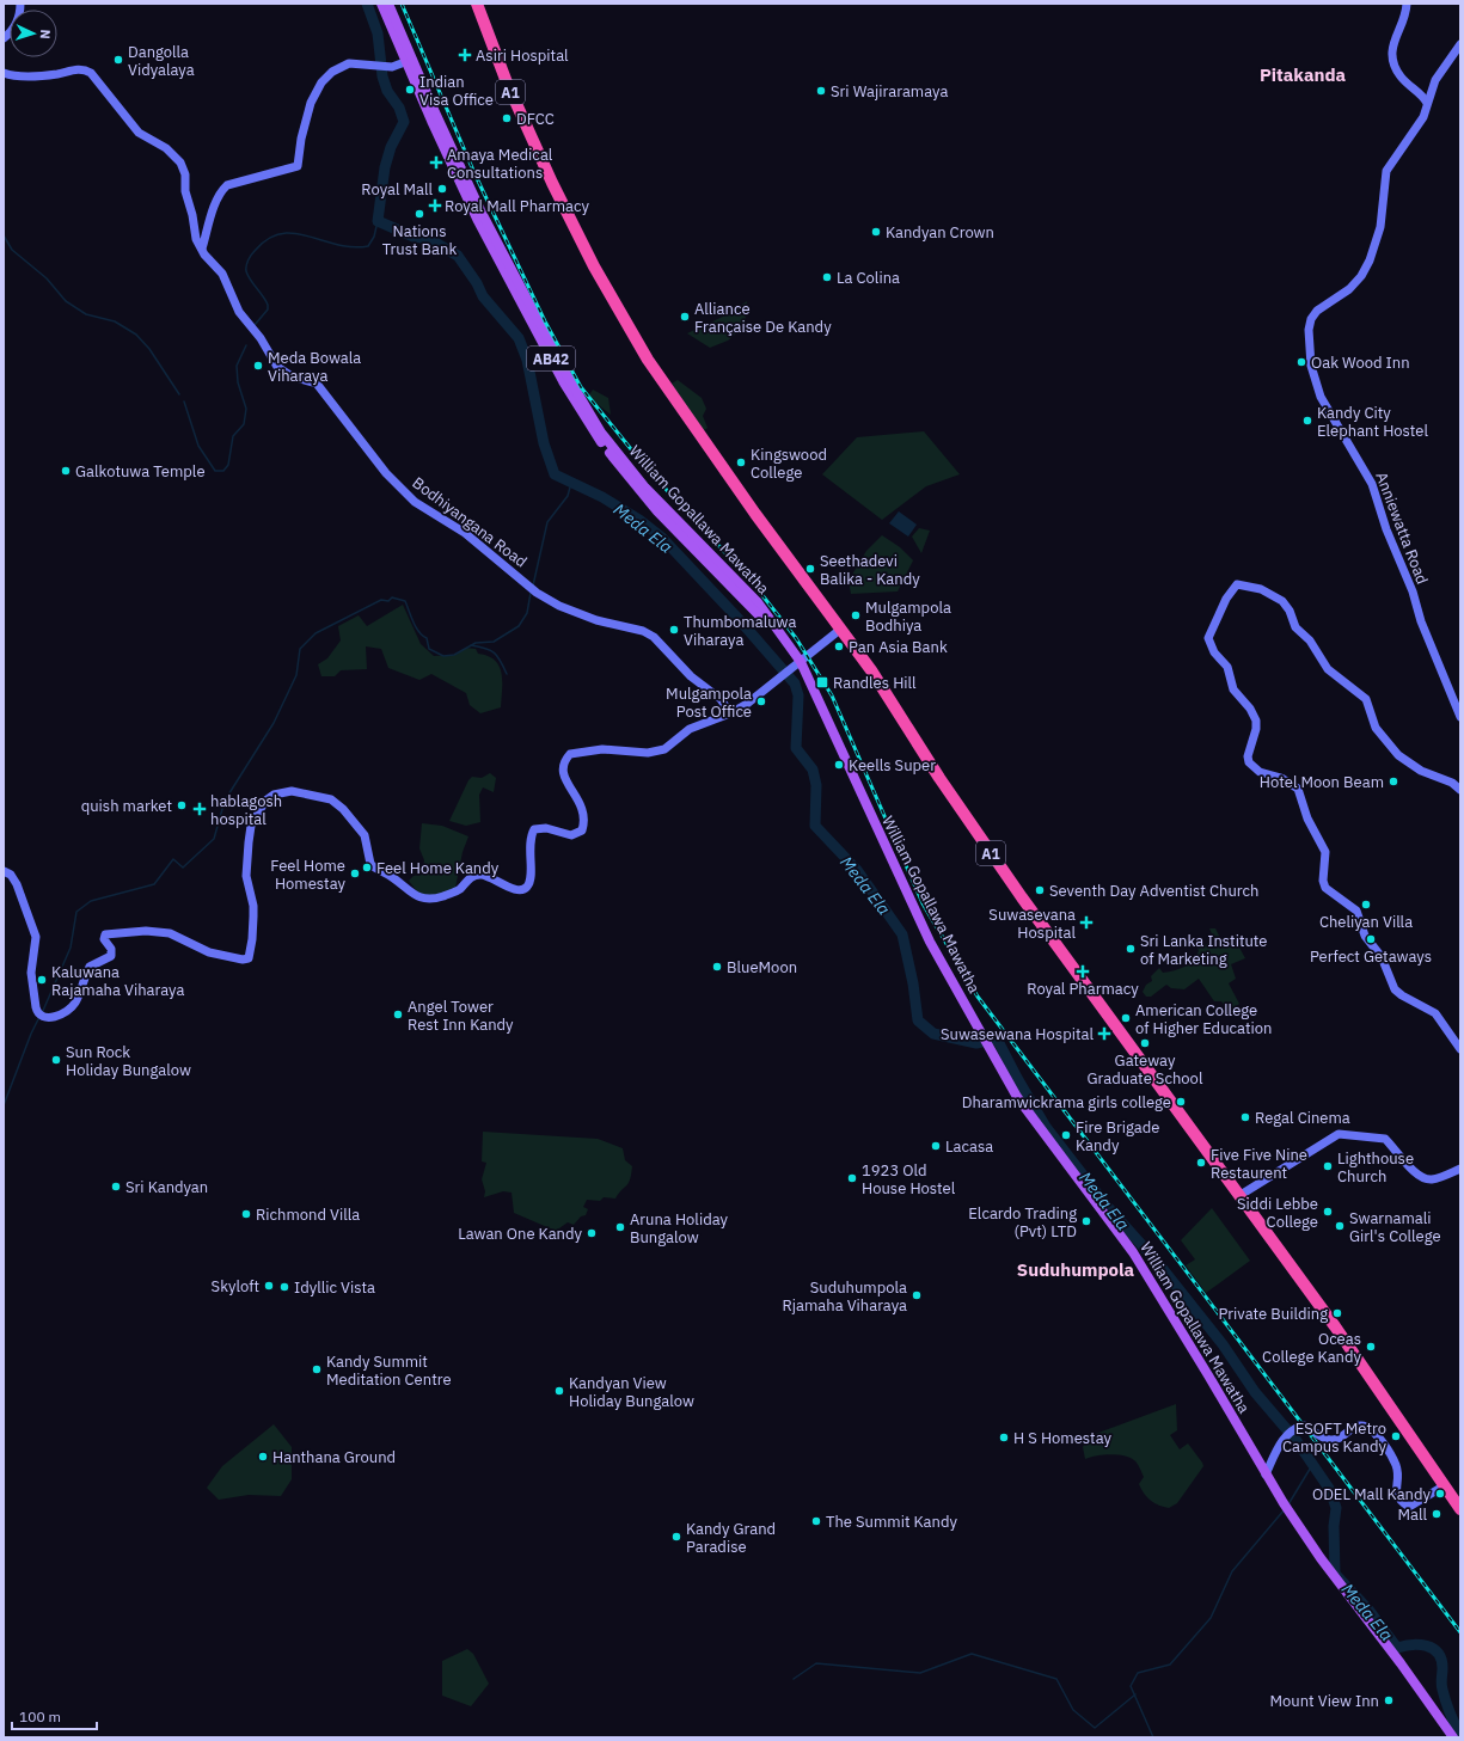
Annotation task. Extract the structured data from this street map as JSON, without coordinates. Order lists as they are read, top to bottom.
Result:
{
  "streets": {
    "highway": ["A1"],
    "main road": ["AB42", "William Gopallawa Mawatha"],
    "street": ["Bodhiyangana Road", "Anniewatta Road"]
  },
  "districts": ["Pitakanda", "Suduhumpola"],
  "water": ["Meda Ela"],
  "places": {
    "health": [
      "Asiri Hospital",
      "Amaya Medical Consultations",
      "Royal Mall Pharmacy",
      "hablagosh hospital",
      "Suwasevana Hospital",
      "Royal Pharmacy",
      "Suwasewana Hospital"
    ],
    "other": [
      "Dangolla Vidyalaya",
      "Indian Visa Office",
      "Sri Wajiraramaya",
      "DFCC",
      "Royal Mall",
      "Nations Trust Bank",
      "Kandyan Crown",
      "La Colina",
      "Alliance Française De Kandy",
      "Oak Wood Inn",
      "Meda Bowala Viharaya",
      "Kandy City Elephant Hostel",
      "Kingswood College",
      "Galkotuwa Temple",
      "Seethadevi Balika - Kandy",
      "Mulgampola Bodhiya",
      "Thumbomaluwa Viharaya",
      "Pan Asia Bank",
      "Mulgampola Post Office",
      "Keells Super",
      "Hotel Moon Beam",
      "quish market",
      "Feel Home Kandy",
      "Feel Home Homestay",
      "Seventh Day Adventist Church",
      "Cheliyan Villa",
      "Perfect Getaways",
      "Sri Lanka Institute of Marketing",
      "BlueMoon",
      "Kaluwana Rajamaha Viharaya",
      "Angel Tower Rest Inn Kandy",
      "American College of Higher Education",
      "Gateway Graduate School",
      "Sun Rock Holiday Bungalow",
      "Dharamwickrama girls college",
      "Regal Cinema",
      "Fire Brigade Kandy",
      "Lacasa",
      "Five Five Nine Restaurent",
      "Lighthouse Church",
      "1923 Old House Hostel",
      "Sri Kandyan",
      "Siddi Lebbe College",
      "Richmond Villa",
      "Elcardo Trading (Pvt) LTD",
      "Swarnamali Girl's College",
      "Aruna Holiday Bungalow",
      "Lawan One Kandy",
      "Skyloft",
      "Idyllic Vista",
      "Suduhumpola Rjamaha Viharaya",
      "Private Building",
      "Oceas College Kandy",
      "Kandy Summit Meditation Centre",
      "Kandyan View Holiday Bungalow",
      "ESOFT Metro Campus Kandy",
      "H S Homestay",
      "Hanthana Ground",
      "ODEL Mall Kandy",
      "Mall",
      "The Summit Kandy",
      "Kandy Grand Paradise",
      "Mount View Inn"
    ],
    "transit": ["Randles Hill"]
  },
  "scale_bar": "100 m",
  "north": "right"
}
